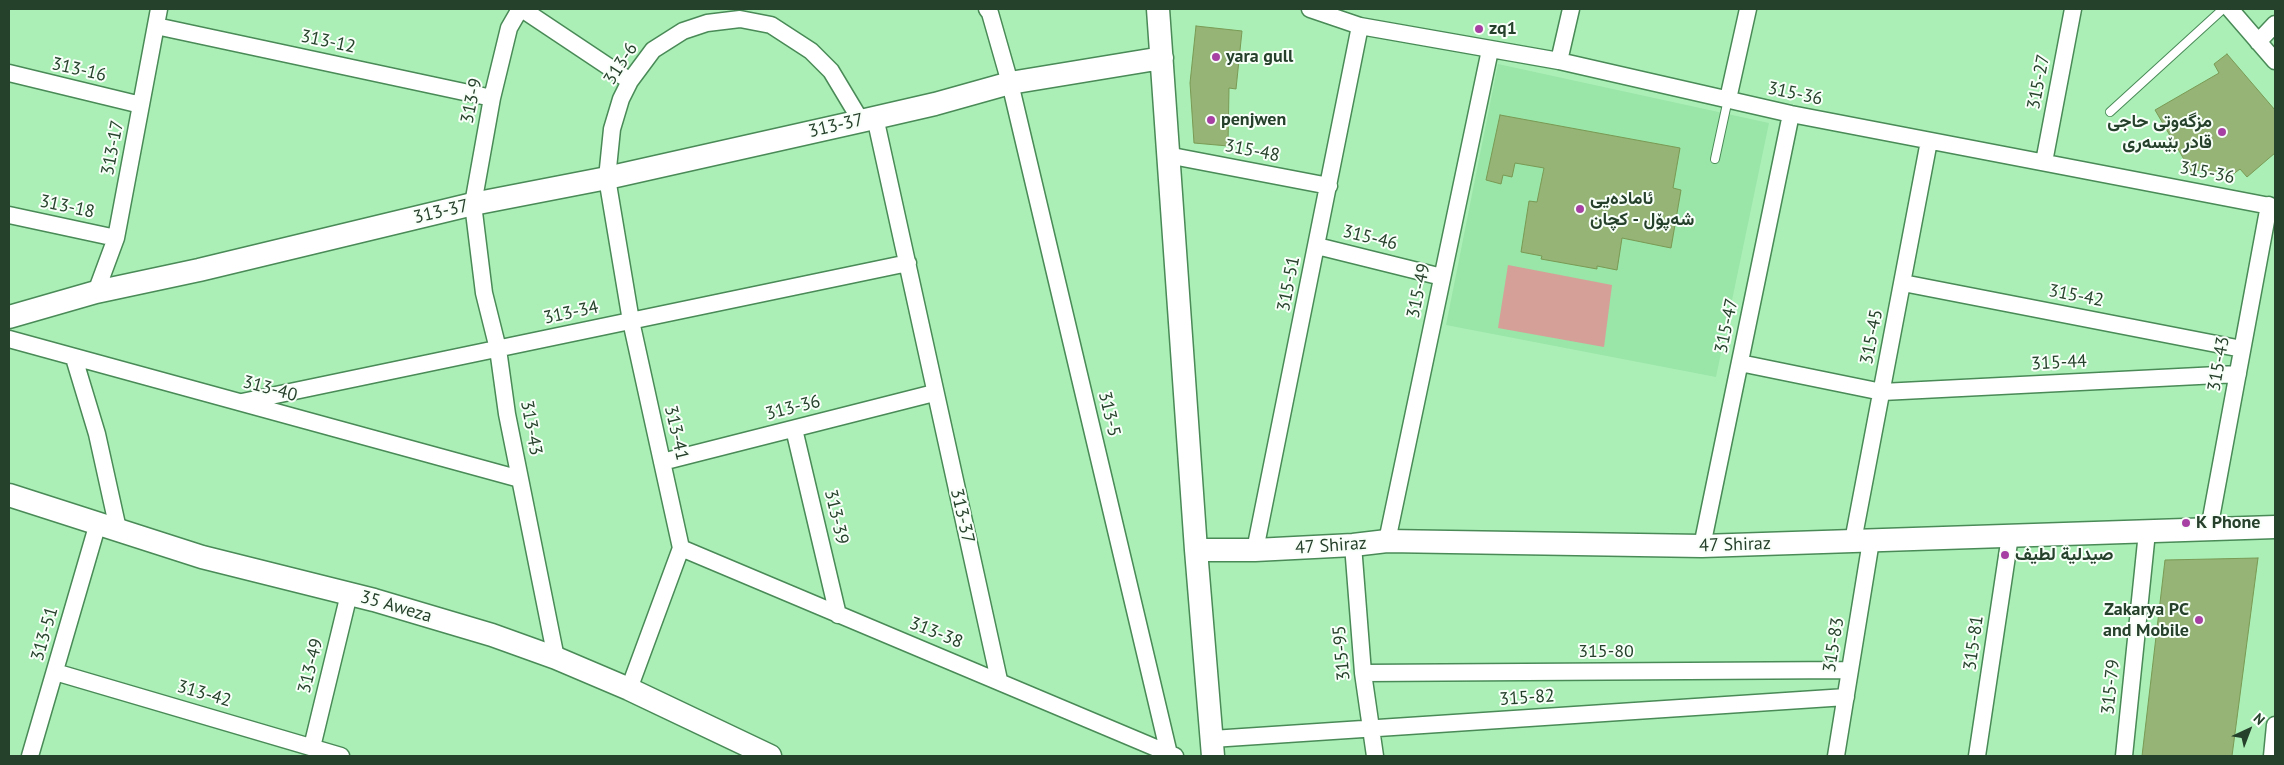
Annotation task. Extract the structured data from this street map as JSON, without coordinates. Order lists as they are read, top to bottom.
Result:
{
  "streets": {
    "street": [
      "313-12",
      "313-6",
      "313-16",
      "315-27",
      "315-36",
      "313-9",
      "313-37",
      "313-17",
      "315-48",
      "313-18",
      "315-46",
      "315-51",
      "315-49",
      "315-42",
      "313-34",
      "315-47",
      "315-45",
      "315-44",
      "315-43",
      "313-40",
      "313-36",
      "313-5",
      "313-43",
      "313-41",
      "313-39",
      "47 Shiraz",
      "35 Aweza",
      "313-38",
      "313-51",
      "315-81",
      "315-83",
      "315-80",
      "315-95",
      "313-49",
      "315-79",
      "313-42",
      "315-82"
    ]
  },
  "crossings": [
    ["313-12", "313-9"],
    ["313-12", "313-17"],
    ["313-6", "313-37"],
    ["313-6", "313-41"],
    ["313-16", "313-17"],
    ["315-27", "315-36"],
    ["315-36", "315-51"],
    ["315-36", "315-49"],
    ["315-36", "315-47"],
    ["315-36", "315-45"],
    ["315-36", "315-43"],
    ["313-9", "313-37"],
    ["313-9", "313-43"],
    ["313-37", "313-17"],
    ["313-37", "313-34"],
    ["313-37", "313-36"],
    ["313-37", "313-5"],
    ["313-37", "313-43"],
    ["313-37", "313-41"],
    ["313-37", "313-38"],
    ["313-17", "313-18"],
    ["315-48", "315-51"],
    ["315-46", "315-51"],
    ["315-46", "315-49"],
    ["315-51", "47 Shiraz"],
    ["315-49", "47 Shiraz"],
    ["315-42", "315-45"],
    ["315-42", "315-43"],
    ["313-34", "313-40"],
    ["313-34", "313-43"],
    ["313-34", "313-41"],
    ["315-47", "315-44"],
    ["315-47", "47 Shiraz"],
    ["315-45", "315-44"],
    ["315-45", "47 Shiraz"],
    ["315-45", "315-83"],
    ["315-44", "315-43"],
    ["315-43", "47 Shiraz"],
    ["313-40", "313-43"],
    ["313-36", "313-41"],
    ["313-36", "313-39"],
    ["313-5", "313-38"],
    ["313-43", "35 Aweza"],
    ["313-41", "313-38"],
    ["313-39", "313-38"],
    ["47 Shiraz", "315-81"],
    ["47 Shiraz", "315-83"],
    ["47 Shiraz", "315-95"],
    ["47 Shiraz", "315-79"],
    ["35 Aweza", "313-51"],
    ["35 Aweza", "313-49"],
    ["313-51", "313-42"],
    ["315-83", "315-80"],
    ["315-83", "315-82"],
    ["315-80", "315-95"],
    ["315-95", "315-82"],
    ["313-49", "313-42"]
  ],
  "places": [
    "zq1",
    "yara gull",
    "penjwen",
    "مزگەوتی حاجی قادر بێسەری",
    "ئامادەیی شەپۆل - کچان",
    "K Phone",
    "صیدلیة لطیف",
    "Zakarya PC and Mobile"
  ],
  "north": "top right"
}
